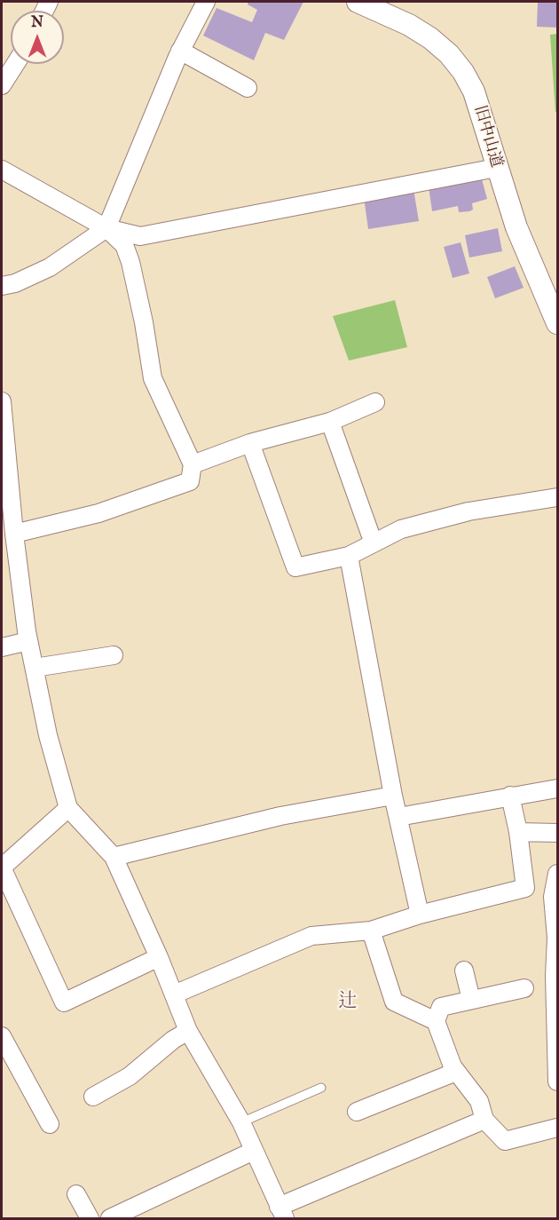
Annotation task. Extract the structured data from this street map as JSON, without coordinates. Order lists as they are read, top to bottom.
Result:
{
  "streets": {
    "street": ["旧中山道"]
  },
  "districts": ["辻"],
  "north": "top"
}
